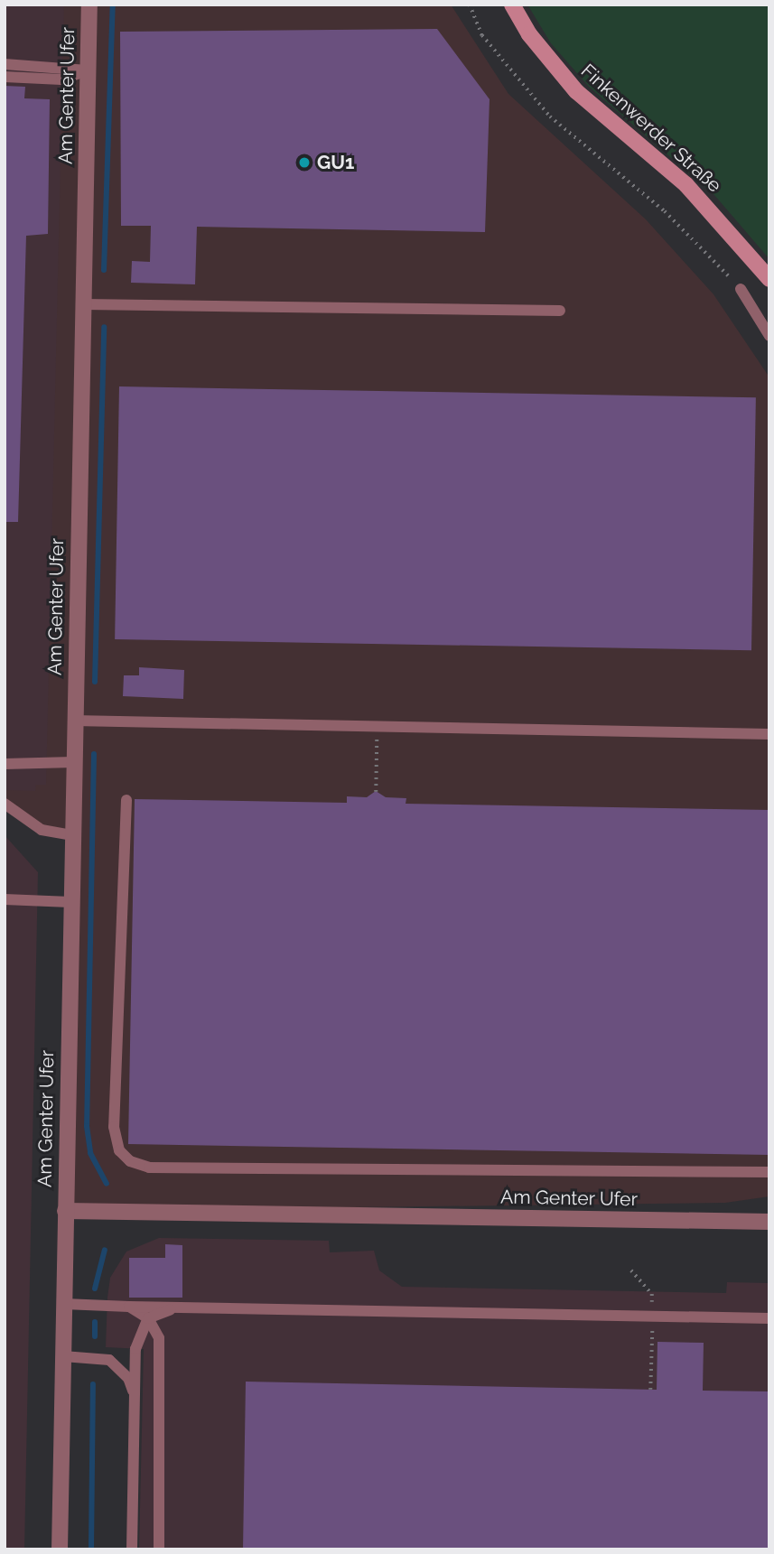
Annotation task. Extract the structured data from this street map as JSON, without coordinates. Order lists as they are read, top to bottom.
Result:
{
  "streets": {
    "main road": ["Finkenwerder Straße"],
    "street": ["Am Genter Ufer"]
  },
  "places": ["GU1"]
}
